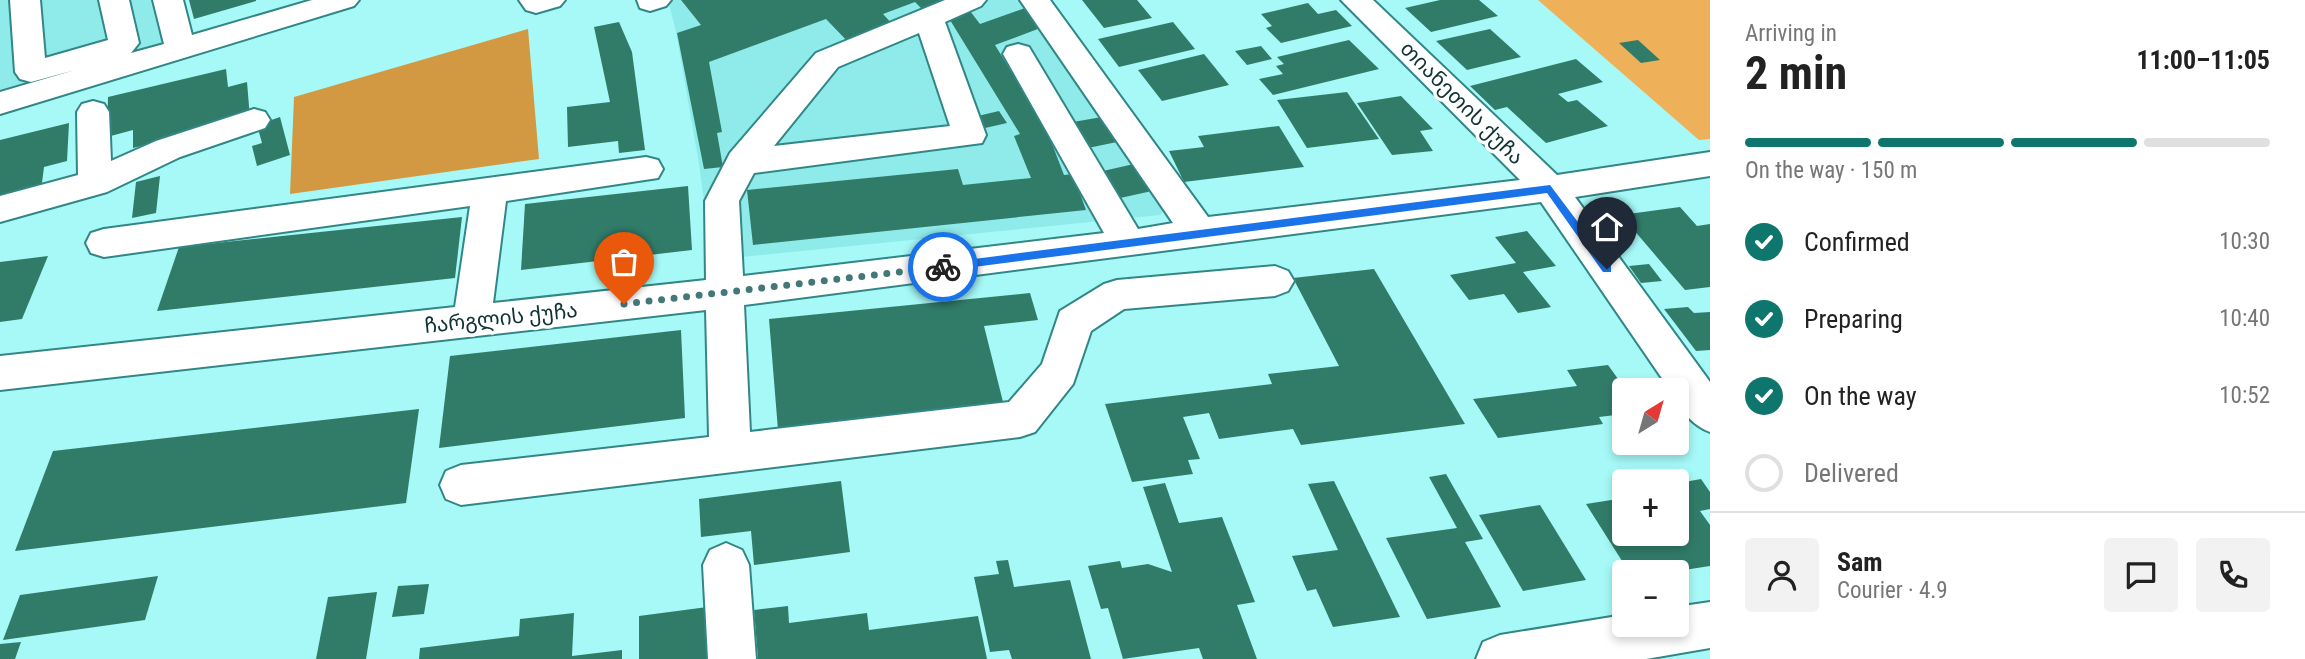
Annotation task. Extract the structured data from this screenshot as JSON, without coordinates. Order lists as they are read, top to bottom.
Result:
{
  "streets": {
    "street": ["თიანეთის ქუჩა", "ჩარგლის ქუჩა"]
  },
  "crossings": [
    ["თიანეთის ქუჩა", "ჩარგლის ქუჩა"]
  ],
  "north": "top right",
  "page": {
    "heading": ["2 min", "Arriving in", "11:00–11:05"],
    "panel": ["Sam", "Courier · 4.9"],
    "bar": "On the way · 150 m",
    "list": [
      ["Confirmed", "10:30"],
      ["Preparing", "10:40"],
      ["On the way", "10:52"],
      "Delivered"
    ],
    "map_buttons": ["+", "−"]
  }
}
